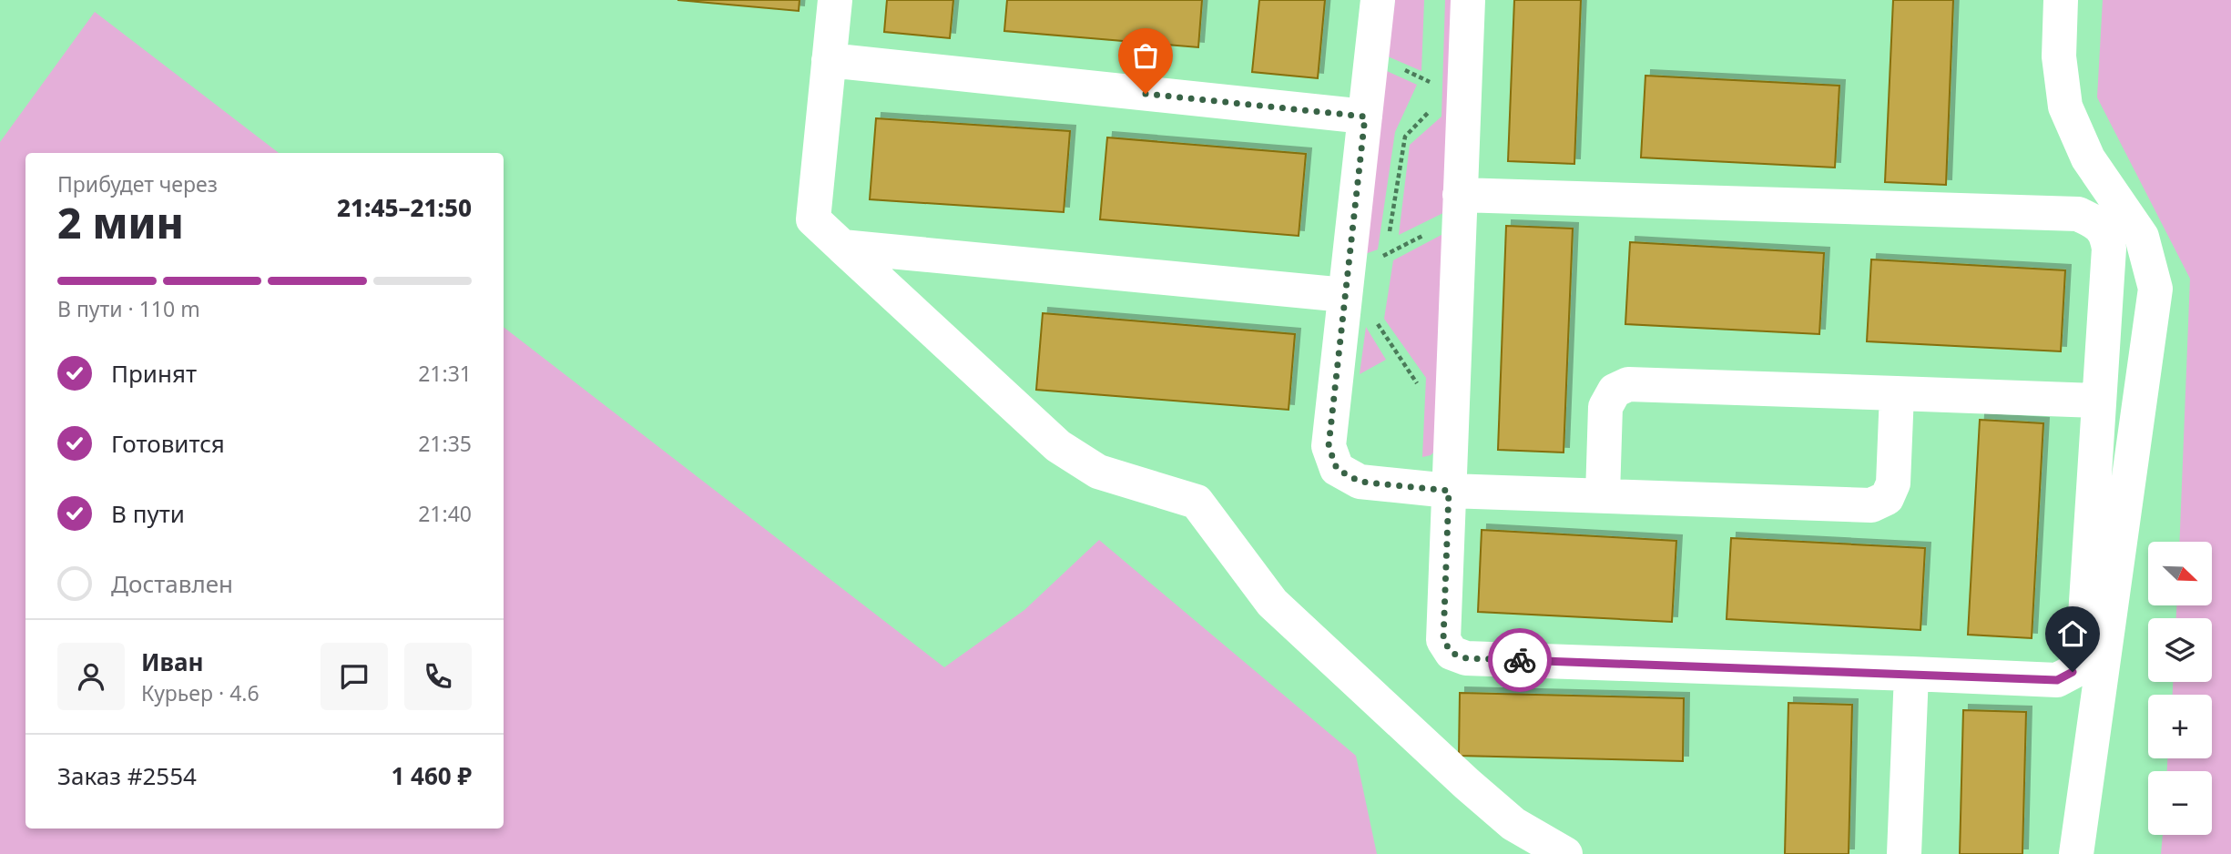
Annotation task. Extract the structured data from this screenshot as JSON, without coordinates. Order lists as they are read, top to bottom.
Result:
{
  "north": "bottom right",
  "page": {
    "heading": ["2 мин", "Прибудет через", "21:45–21:50"],
    "panel": [
      "Иван",
      "Курьер · 4.6",
      "Заказ #2554",
      "1 460 ₽"
    ],
    "bar": "В пути · 110 m",
    "list": [
      ["Принят", "21:31"],
      ["Готовится", "21:35"],
      ["В пути", "21:40"],
      "Доставлен"
    ],
    "map_buttons": ["+", "−"]
  }
}
